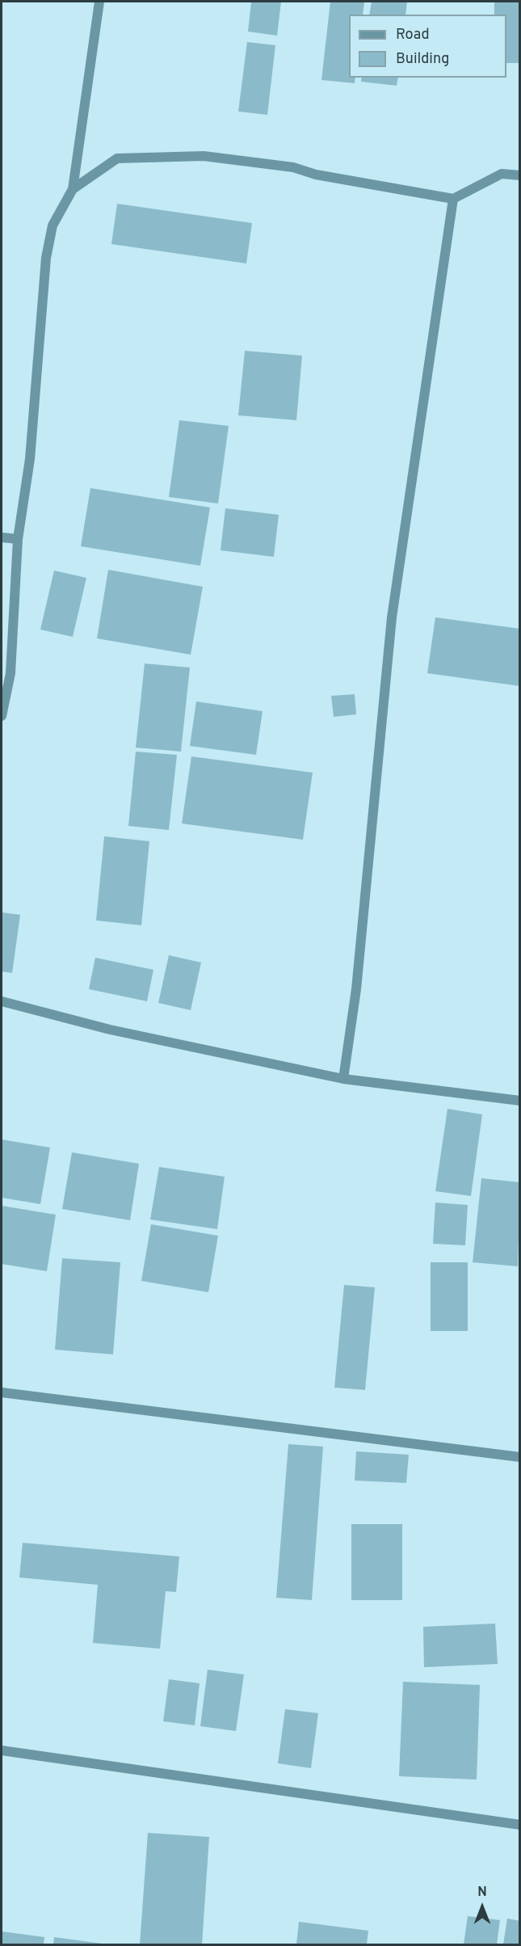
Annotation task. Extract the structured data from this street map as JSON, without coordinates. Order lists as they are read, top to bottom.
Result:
{
  "legend": ["Road", "Building"],
  "north": "top"
}
